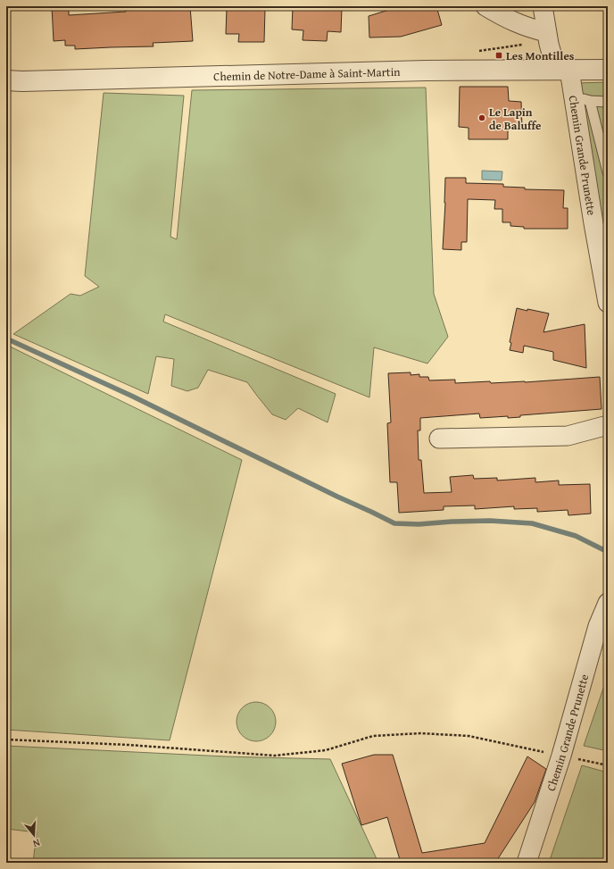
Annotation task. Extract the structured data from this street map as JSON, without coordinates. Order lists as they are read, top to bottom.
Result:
{
  "streets": {
    "street": ["Chemin de Notre-Dame à Saint-Martin", "Chemin Grande Prunette"]
  },
  "crossings": [
    ["Chemin de Notre-Dame à Saint-Martin", "Chemin Grande Prunette"]
  ],
  "places": {
    "transit": ["Les Montilles"],
    "other": ["Le Lapin de Baluffe"]
  },
  "north": "bottom"
}
